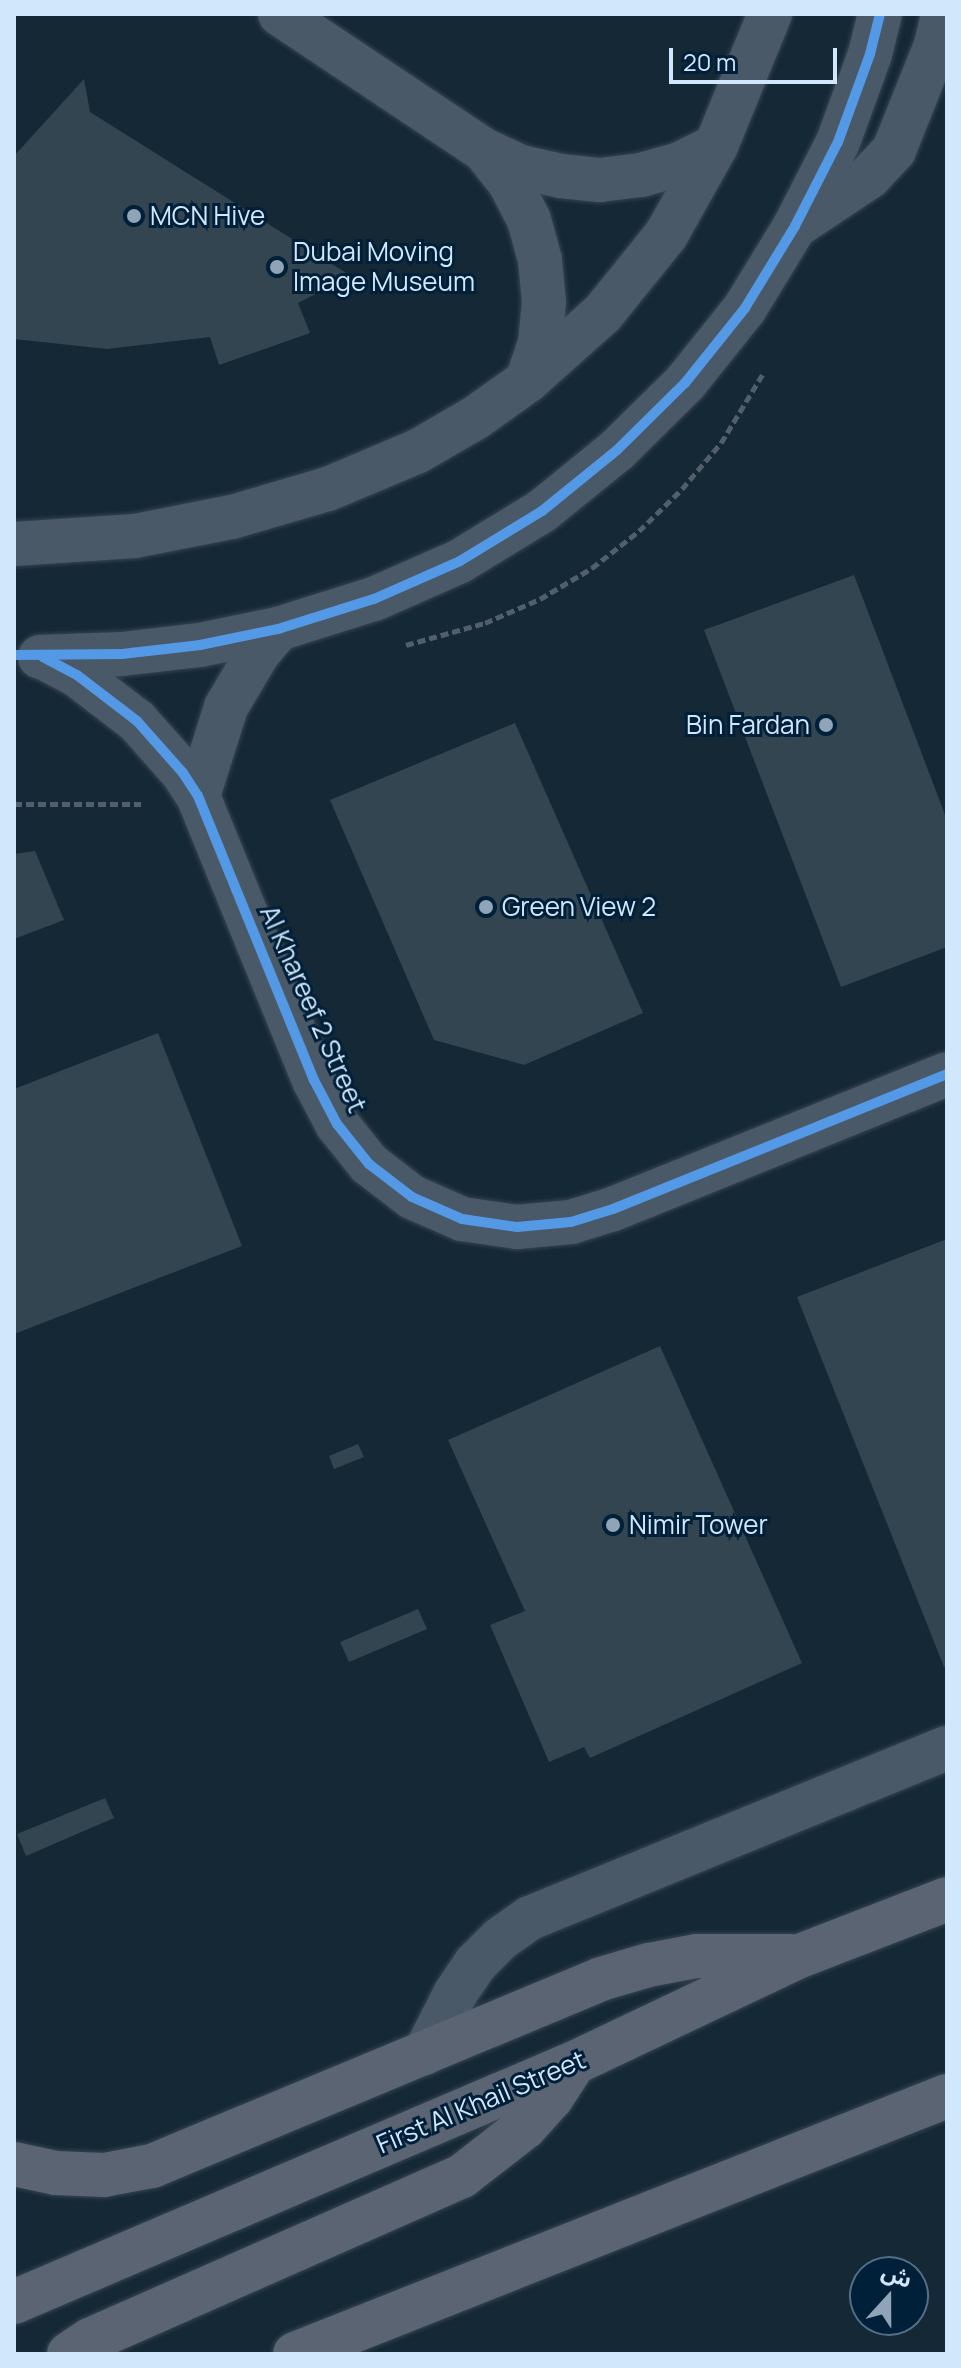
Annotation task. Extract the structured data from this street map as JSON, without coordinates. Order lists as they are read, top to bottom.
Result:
{
  "streets": {
    "main road": ["First Al Khail Street"],
    "street": ["Al Khareef 2 Street"]
  },
  "places": [
    "MCN Hive",
    "Dubai Moving Image Museum",
    "Bin Fardan",
    "Green View 2",
    "Nimir Tower"
  ],
  "scale_bar": "20 m",
  "north": "top"
}
